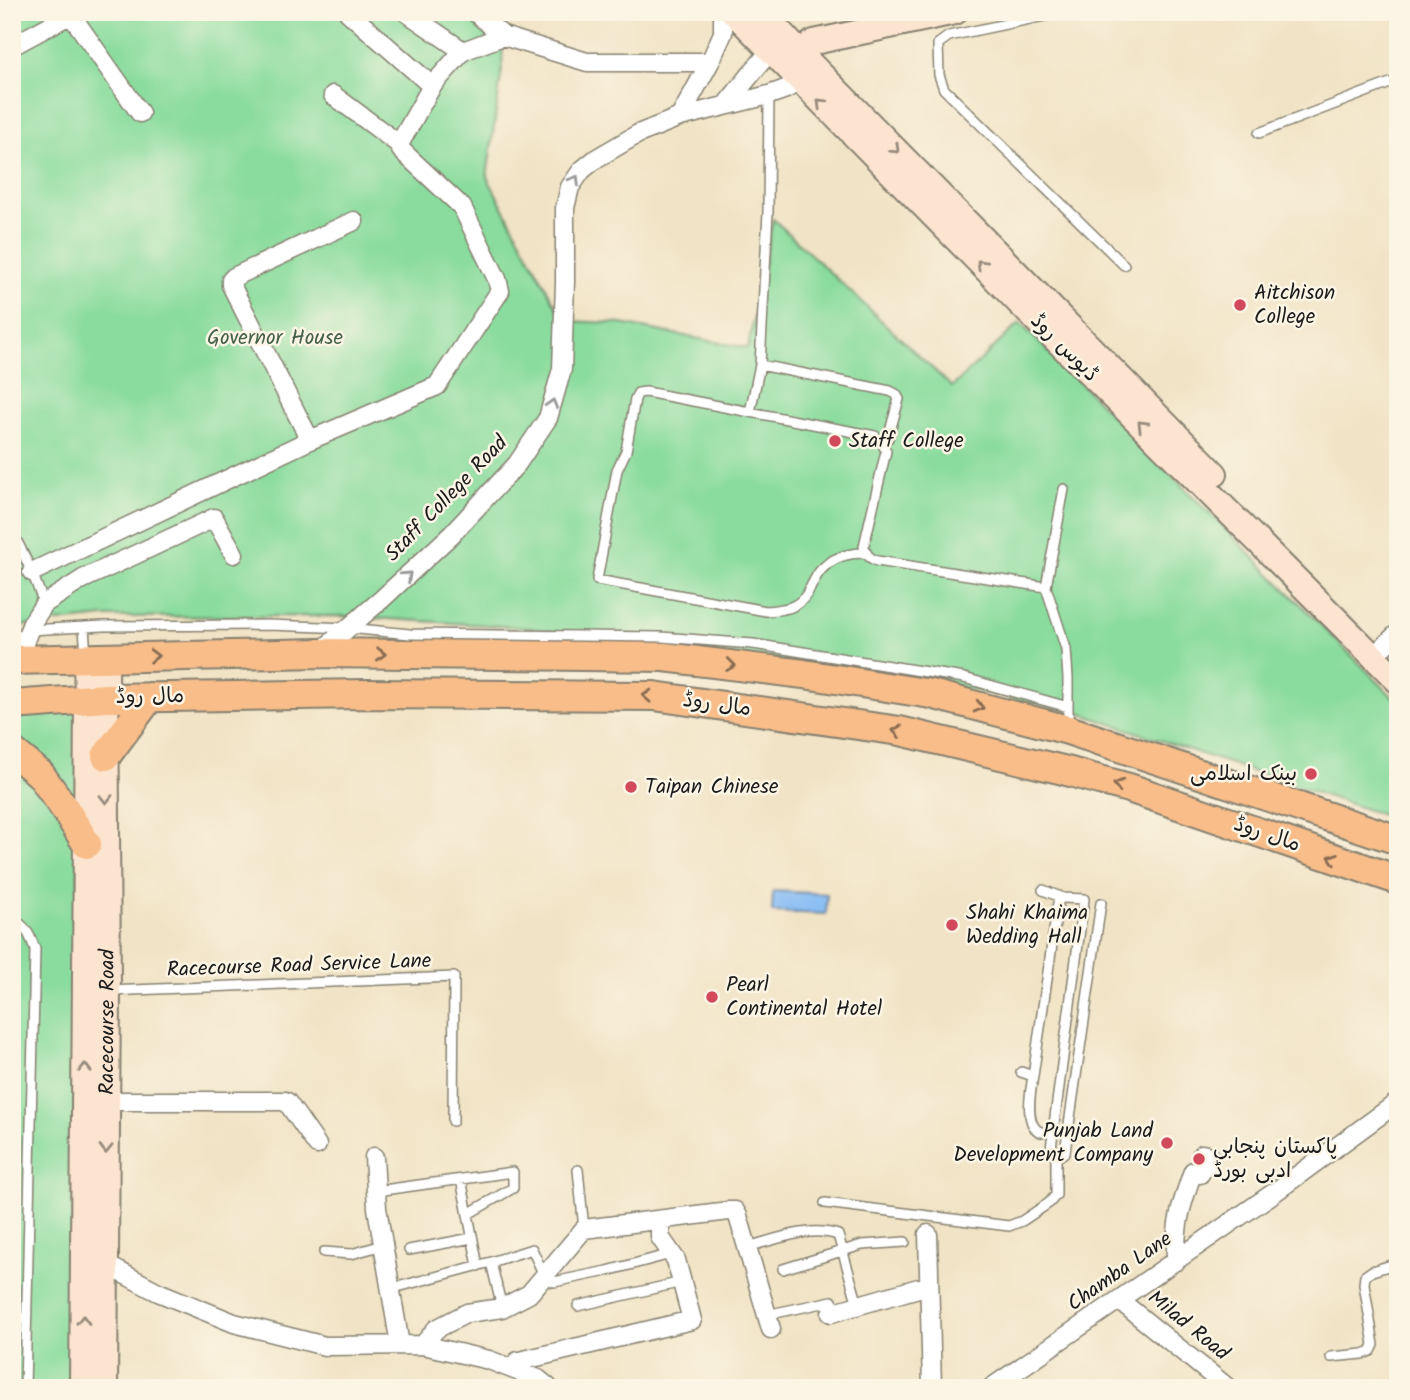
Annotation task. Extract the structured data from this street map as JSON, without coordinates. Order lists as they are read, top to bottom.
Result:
{
  "streets": {
    "main road": ["ڈیوس روڈ", "مال روڈ", "Racecourse Road"],
    "street": ["Staff College Road", "Chamba Lane", "Milad Road"],
    "lane": ["Racecourse Road Service Lane"]
  },
  "crossings": [
    ["ڈیوس روڈ", "Staff College Road"],
    ["Staff College Road", "مال روڈ"],
    ["مال روڈ", "Racecourse Road"],
    ["Racecourse Road Service Lane", "Racecourse Road"],
    ["Chamba Lane", "Milad Road"]
  ],
  "one_way": ["Staff College Road"],
  "parks": ["Governor House"],
  "places": [
    "Aitchison College",
    "Staff College",
    "بینک اسلامی",
    "Taipan Chinese",
    "Shahi Khaima Wedding Hall",
    "Pearl Continental Hotel",
    "Punjab Land Development Company",
    "پاکستان پنجابی ادبی بورڈ"
  ]
}
